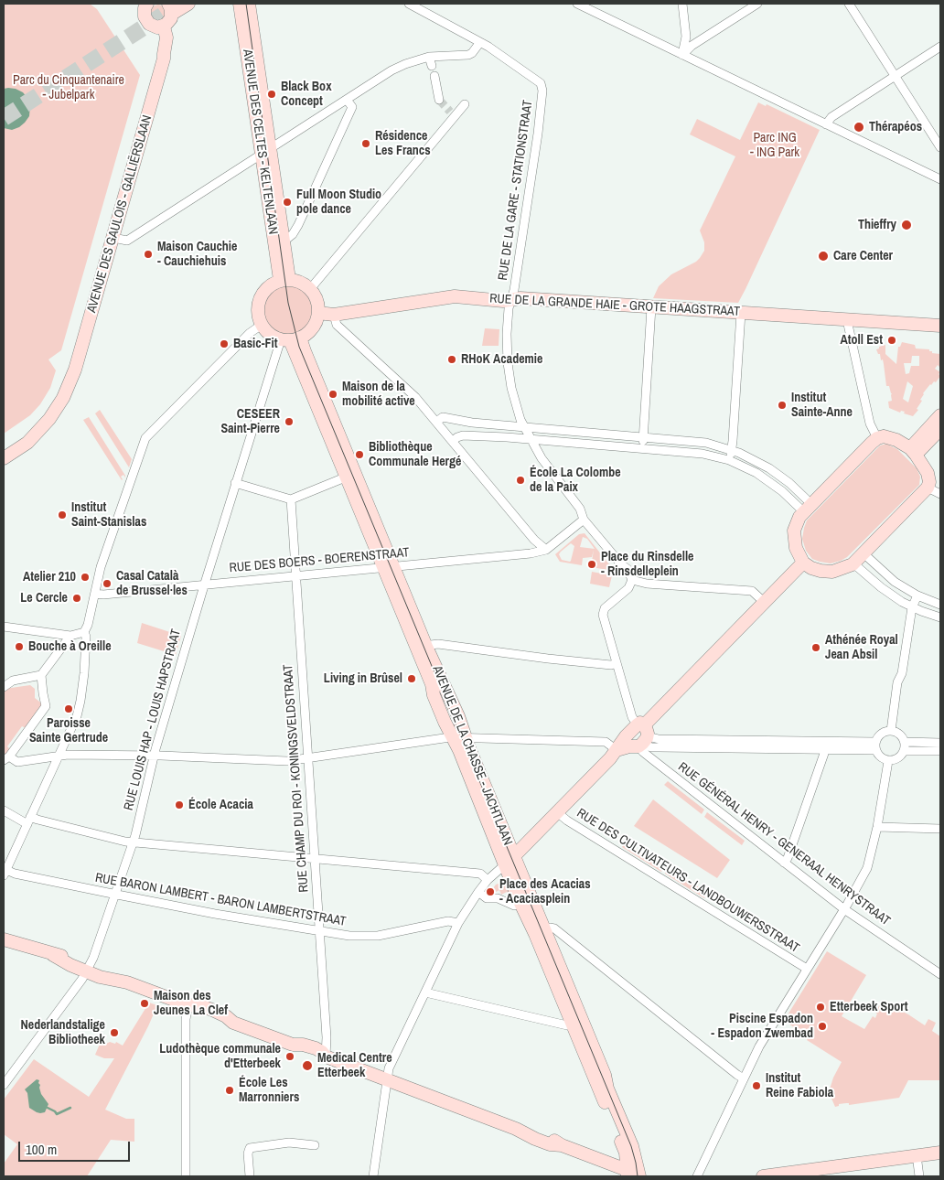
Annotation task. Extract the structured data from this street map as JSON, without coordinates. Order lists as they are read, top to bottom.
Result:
{
  "streets": {
    "street": [
      "AVENUE DES CELTES - KELTENLAAN",
      "RUE DE LA GARE - STATIONSTRAAT",
      "AVENUE DES GAULOIS - GALLIËRSLAAN",
      "RUE DE LA GRANDE HAIE - GROTE HAAGSTRAAT",
      "RUE DES BOERS - BOERENSTRAAT",
      "RUE LOUIS HAP - LOUIS HAPSTRAAT",
      "AVENUE DE LA CHASSE - JACHTLAAN",
      "RUE CHAMP DU ROI - KONINGSVELDSTRAAT",
      "RUE GÉNÉRAL HENRY - GENERAAL HENRYSTRAAT",
      "RUE DES CULTIVATEURS - LANDBOUWERSSTRAAT",
      "RUE BARON LAMBERT - BARON LAMBERTSTRAAT"
    ]
  },
  "crossings": [
    ["AVENUE DES CELTES - KELTENLAAN", "RUE DE LA GRANDE HAIE - GROTE HAAGSTRAAT"],
    ["AVENUE DES CELTES - KELTENLAAN", "RUE LOUIS HAP - LOUIS HAPSTRAAT"],
    ["AVENUE DES CELTES - KELTENLAAN", "AVENUE DE LA CHASSE - JACHTLAAN"],
    ["RUE DE LA GARE - STATIONSTRAAT", "RUE DE LA GRANDE HAIE - GROTE HAAGSTRAAT"],
    ["RUE DE LA GRANDE HAIE - GROTE HAAGSTRAAT", "RUE LOUIS HAP - LOUIS HAPSTRAAT"],
    ["RUE DE LA GRANDE HAIE - GROTE HAAGSTRAAT", "AVENUE DE LA CHASSE - JACHTLAAN"],
    ["RUE DES BOERS - BOERENSTRAAT", "RUE LOUIS HAP - LOUIS HAPSTRAAT"],
    ["RUE DES BOERS - BOERENSTRAAT", "AVENUE DE LA CHASSE - JACHTLAAN"],
    ["RUE DES BOERS - BOERENSTRAAT", "RUE CHAMP DU ROI - KONINGSVELDSTRAAT"],
    ["RUE LOUIS HAP - LOUIS HAPSTRAAT", "AVENUE DE LA CHASSE - JACHTLAAN"],
    ["RUE LOUIS HAP - LOUIS HAPSTRAAT", "RUE BARON LAMBERT - BARON LAMBERTSTRAAT"],
    ["RUE CHAMP DU ROI - KONINGSVELDSTRAAT", "RUE BARON LAMBERT - BARON LAMBERTSTRAAT"]
  ],
  "parks": ["Parc du Cinquantenaire - Jubelpark", "Parc ING - ING Park"],
  "places": [
    "Black Box Concept",
    "Thérapéos",
    "Résidence Les Francs",
    "Full Moon Studio pole dance",
    "Thieffry",
    "Maison Cauchie - Cauchiehuis",
    "Care Center",
    "Atoll Est",
    "Basic-Fit",
    "RHoK Academie",
    "Maison de la mobilité active",
    "Institut Sainte-Anne",
    "CESEER Saint-Pierre",
    "Bibliothèque Communale Hergé",
    "École La Colombe de la Paix",
    "Institut Saint-Stanislas",
    "Place du Rinsdelle - Rinsdelleplein",
    "Atelier 210",
    "Casal Català de Brussel·les",
    "Le Cercle",
    "Bouche à Oreille",
    "Athénée Royal Jean Absil",
    "Living in Brûsel",
    "Paroisse Sainte Gertrude",
    "École Acacia",
    "Place des Acacias - Acaciasplein",
    "Maison des Jeunes La Clef",
    "Etterbeek Sport",
    "Piscine Espadon - Espadon Zwembad",
    "Nederlandstalige Bibliotheek",
    "Ludothèque communale d'Etterbeek",
    "Medical Centre Etterbeek",
    "Institut Reine Fabiola",
    "École Les Marronniers"
  ],
  "scale_bar": "100 m"
}
